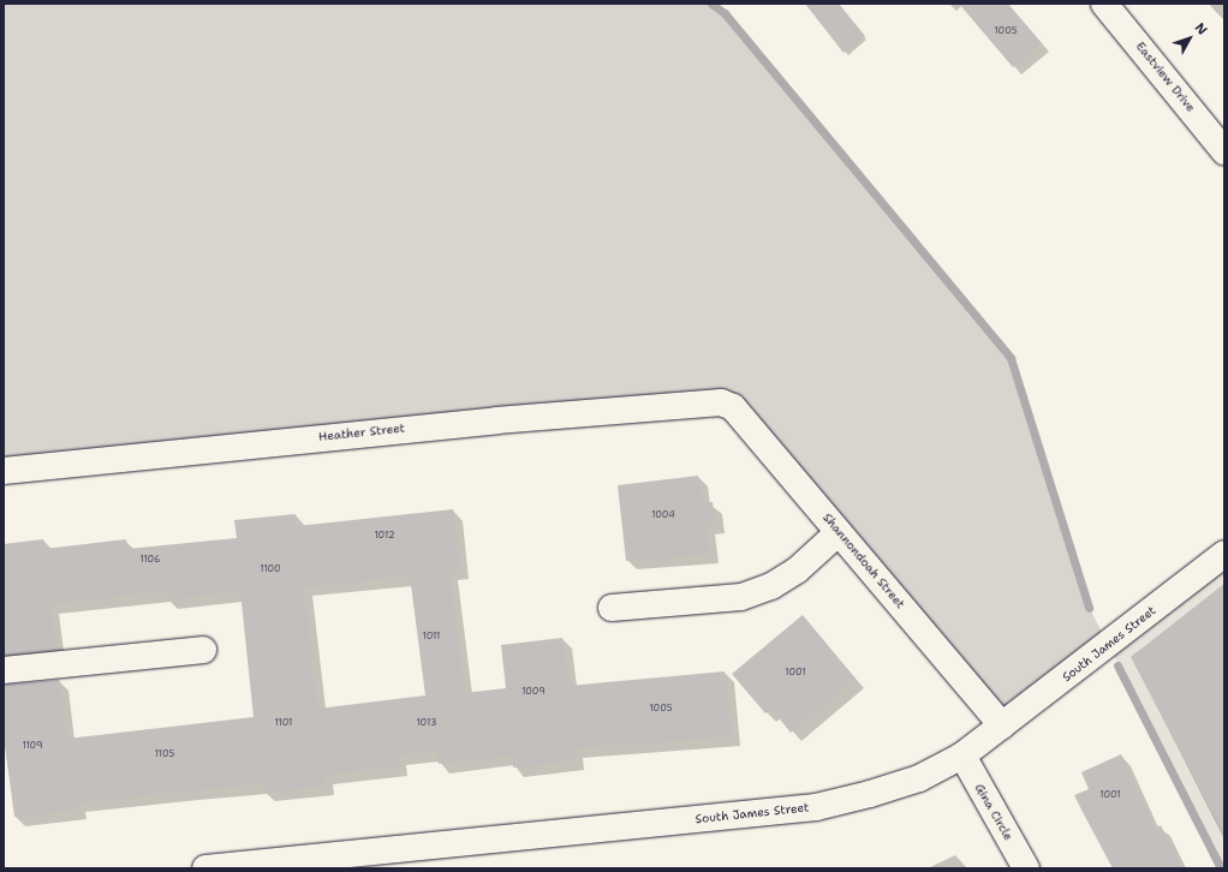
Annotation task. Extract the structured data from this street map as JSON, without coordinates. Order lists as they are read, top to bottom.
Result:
{
  "streets": {
    "street": [
      "Eastview Drive",
      "Heather Street",
      "Shannondoah Street",
      "South James Street",
      "Gina Circle"
    ]
  },
  "crossings": [
    ["Heather Street", "Shannondoah Street"],
    ["Shannondoah Street", "South James Street"],
    ["South James Street", "Gina Circle"]
  ],
  "house_numbers": [
    "1005",
    "1004",
    "1012",
    "1106",
    "1100",
    "1011",
    "1001",
    "1009",
    "1005",
    "1101",
    "1013",
    "1109",
    "1105",
    "1001"
  ],
  "north": "top right"
}
